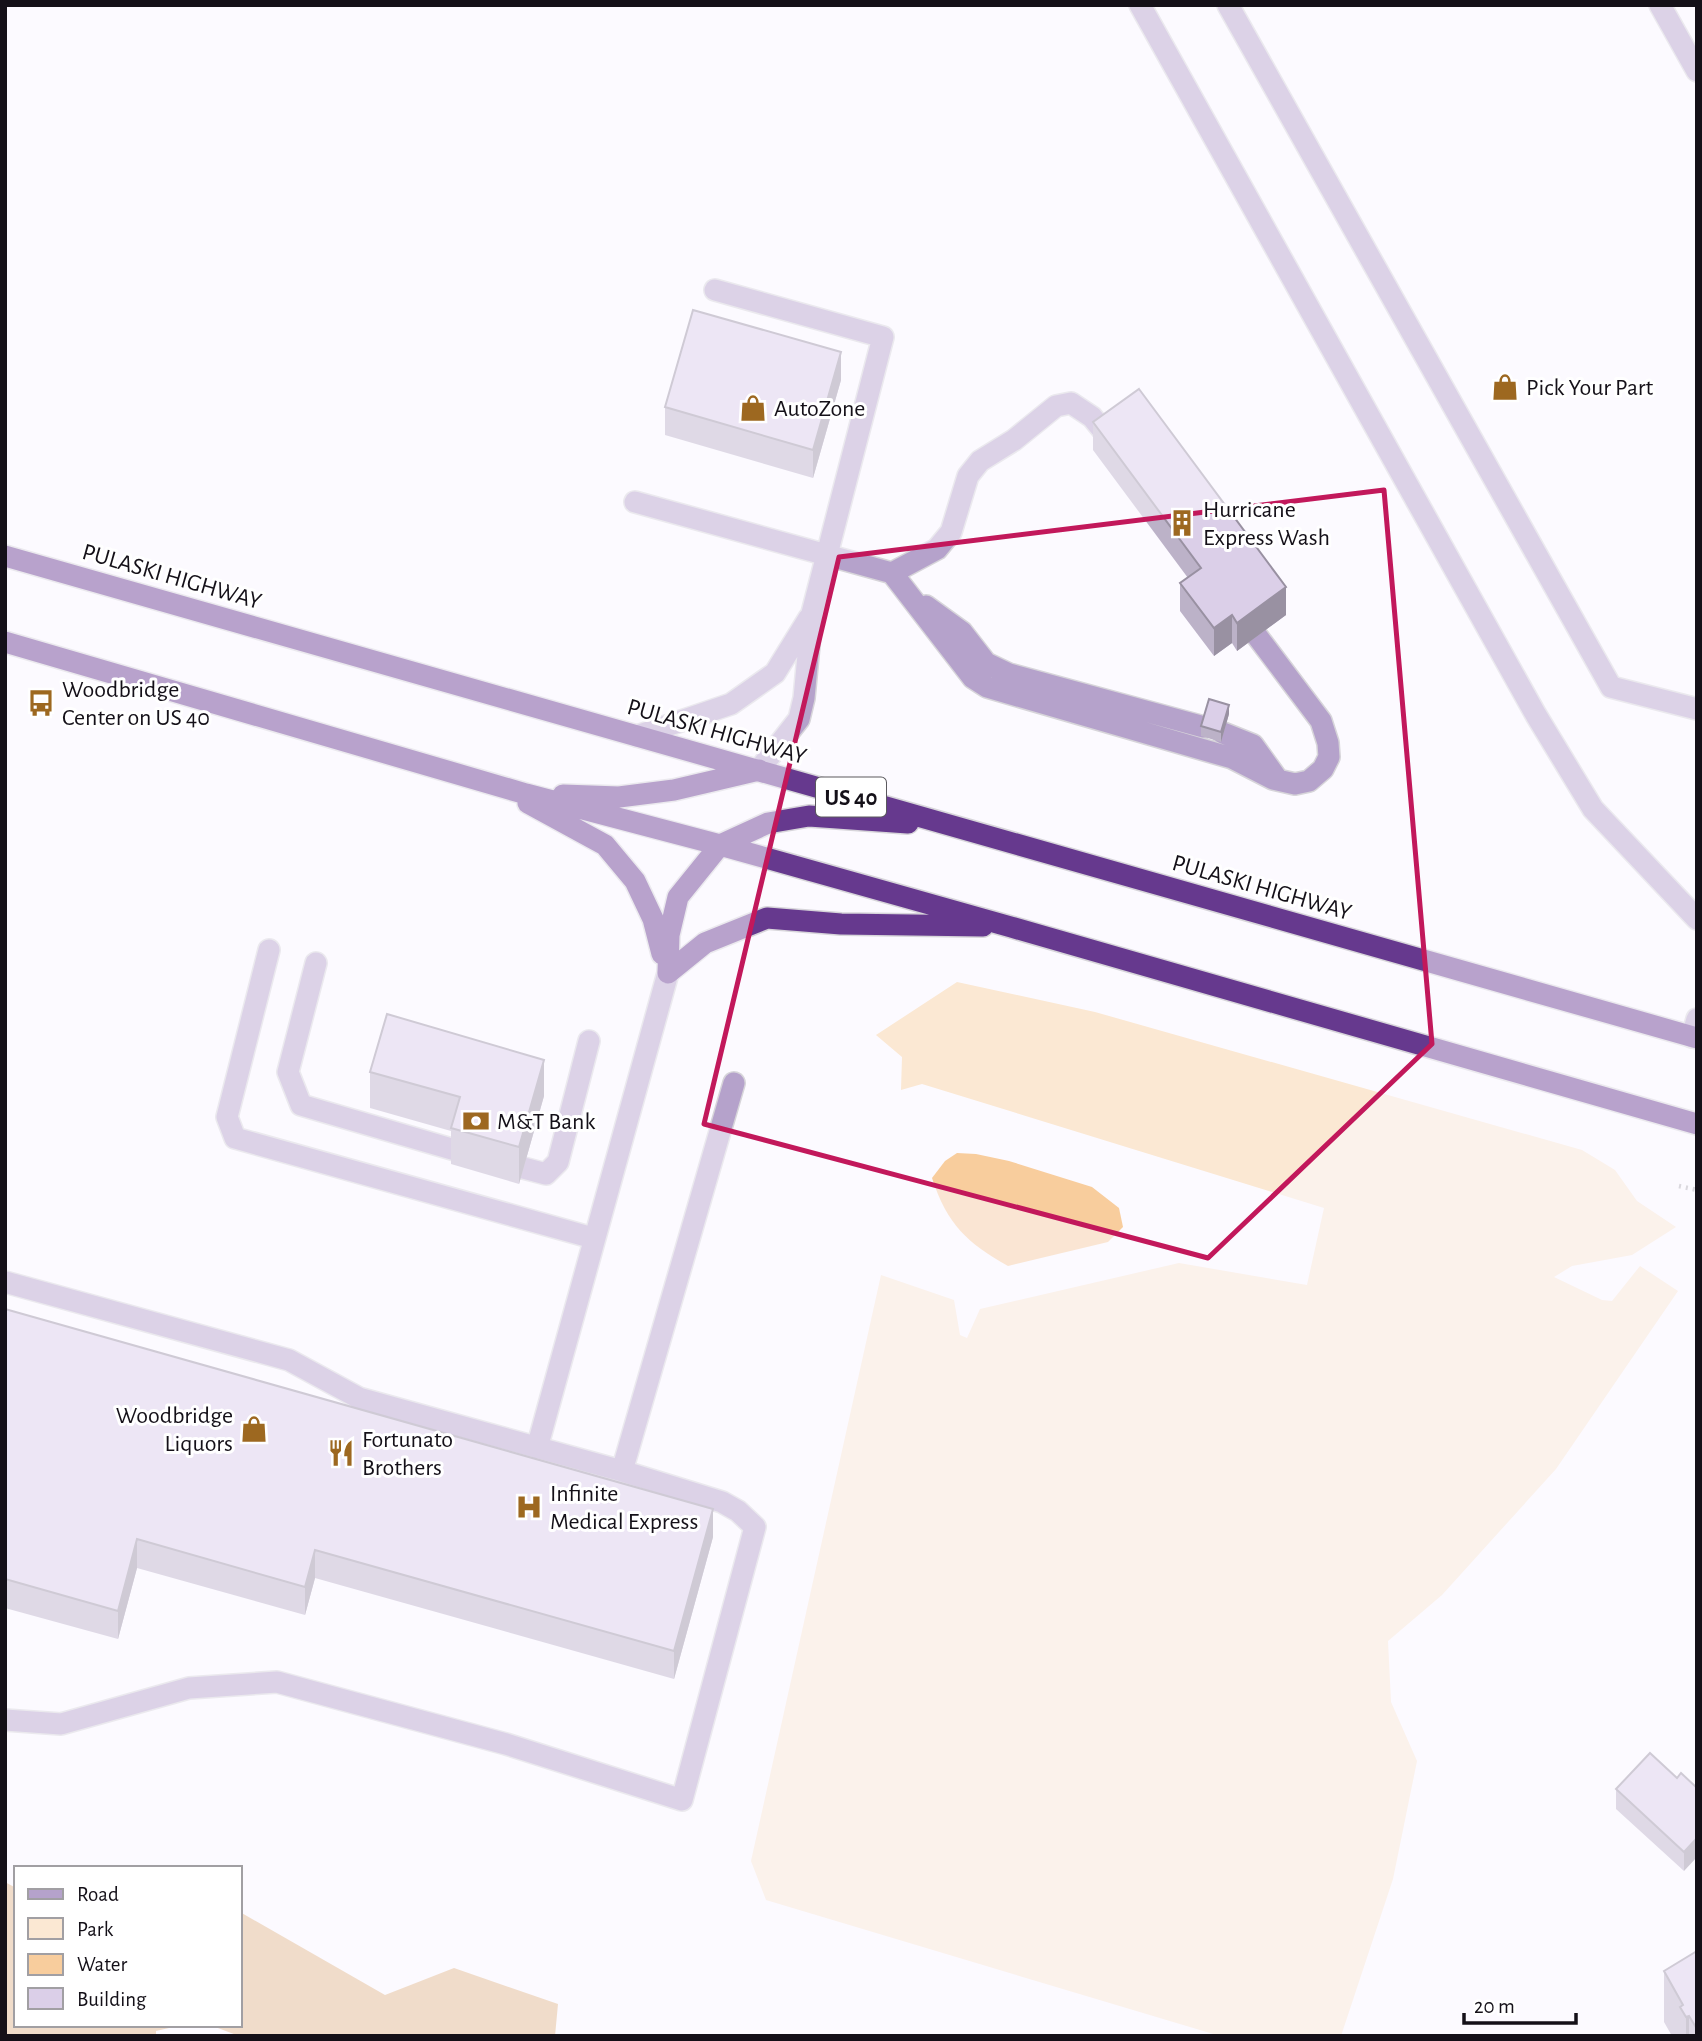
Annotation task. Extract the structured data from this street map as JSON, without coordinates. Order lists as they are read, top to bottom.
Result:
{
  "streets": {
    "highway": ["PULASKI HIGHWAY", "US 40"]
  },
  "places": {
    "shop": ["Pick Your Part", "AutoZone", "Woodbridge Liquors"],
    "building": ["Hurricane Express Wash"],
    "bus stop": ["Woodbridge Center on US 40"],
    "bank": ["M&T Bank"],
    "restaurant": ["Fortunato Brothers"],
    "hospital": ["Infinite Medical Express"]
  },
  "legend": [
    "Road",
    "Park",
    "Water",
    "Building"
  ],
  "scale_bar": "20 m"
}
